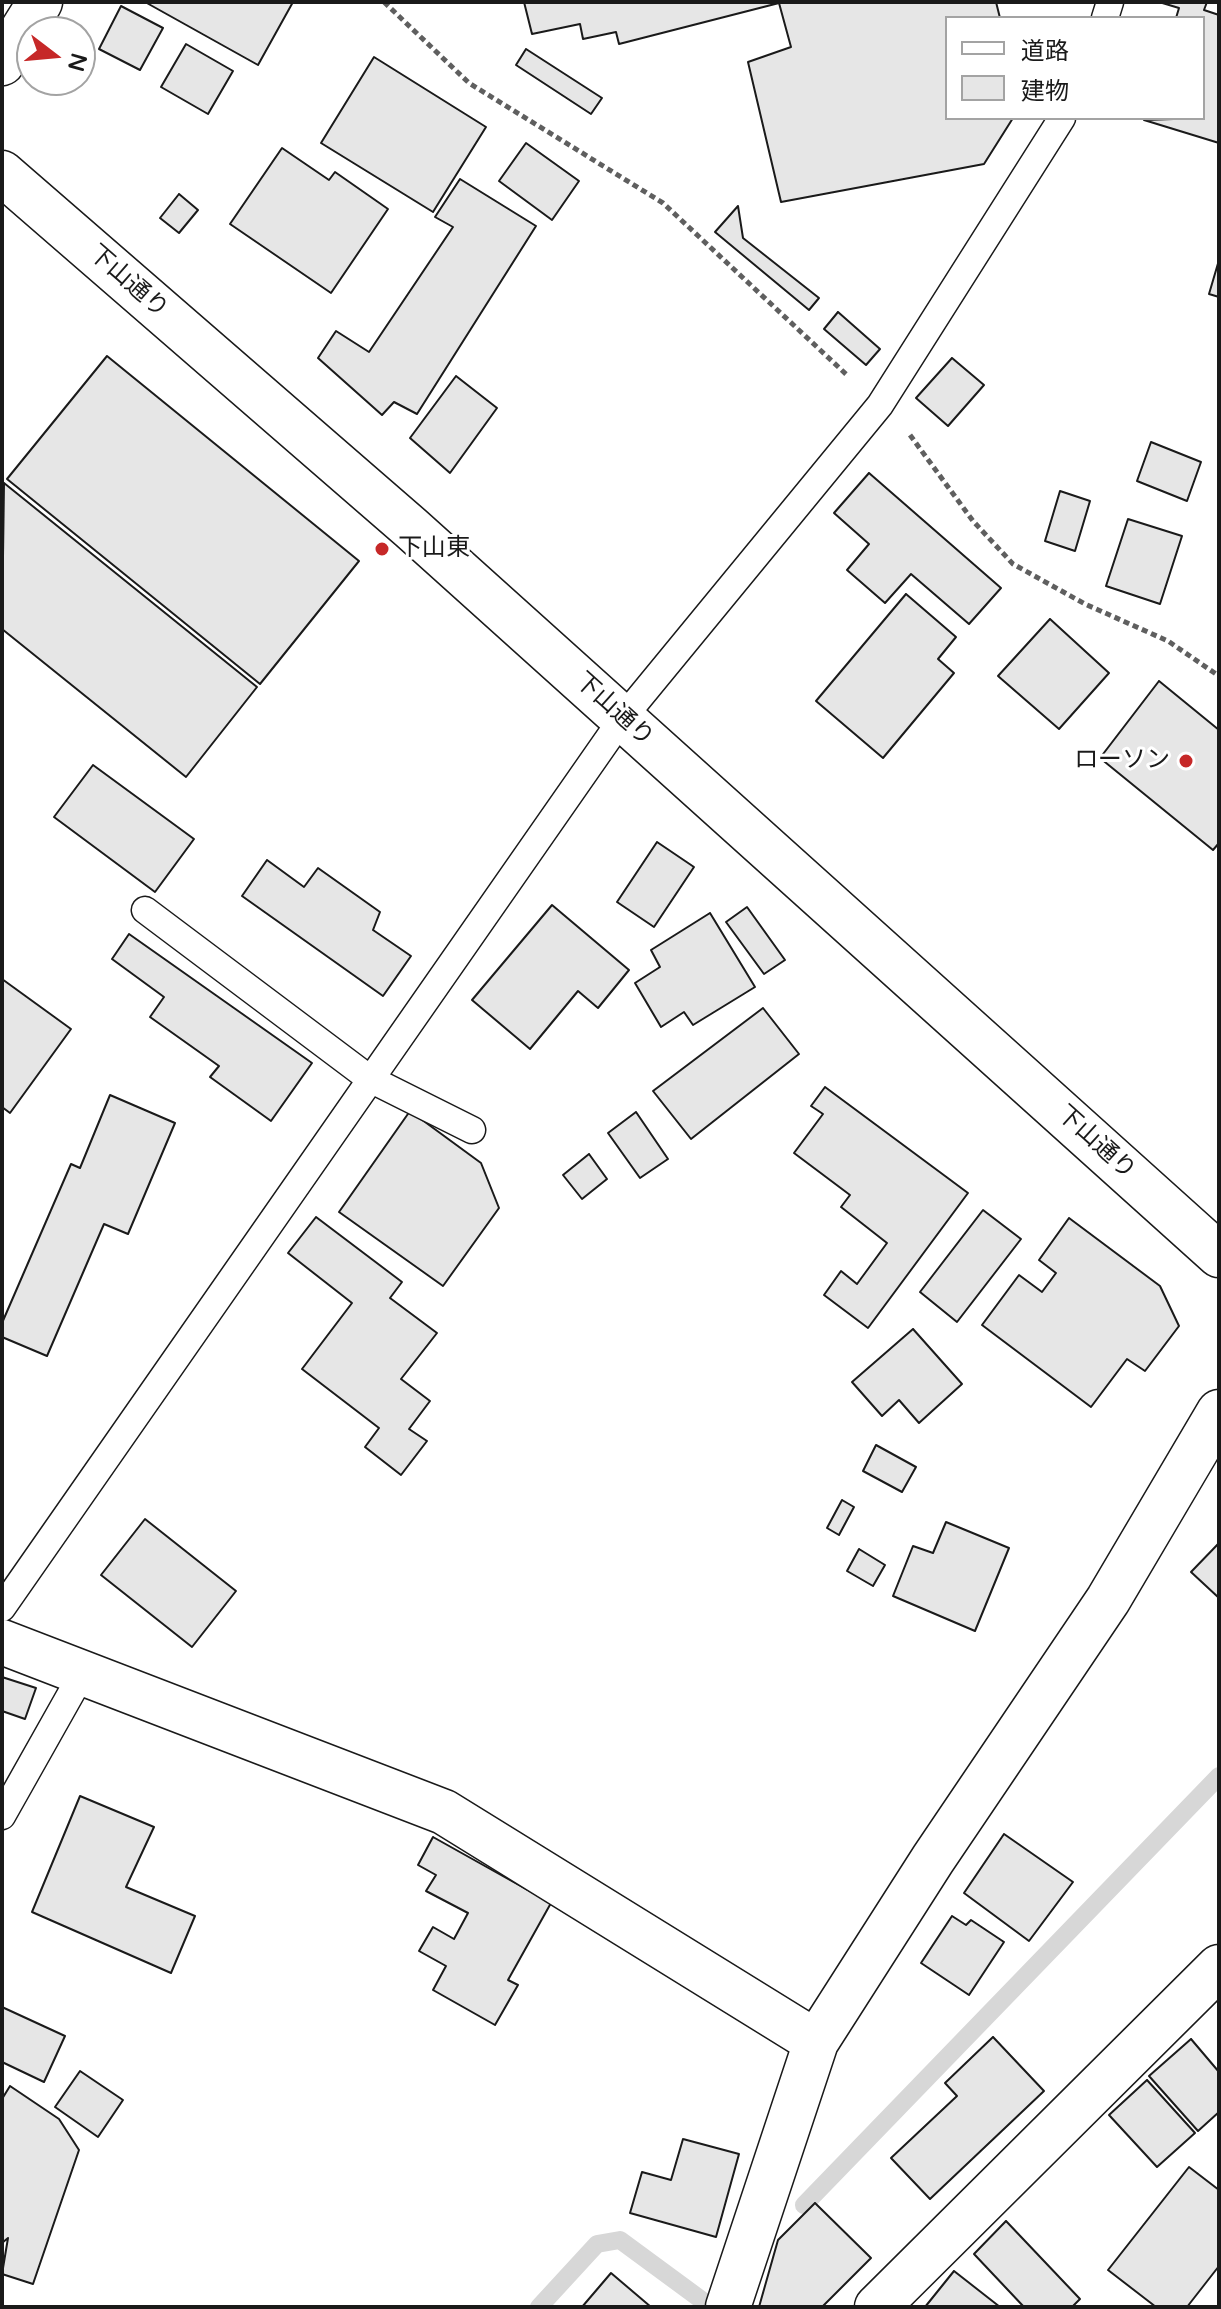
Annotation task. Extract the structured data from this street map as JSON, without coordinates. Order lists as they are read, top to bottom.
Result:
{
  "streets": {
    "street": ["下山通り"]
  },
  "places": ["下山東", "ローソン"],
  "legend": ["道路", "建物"],
  "north": "right"
}
